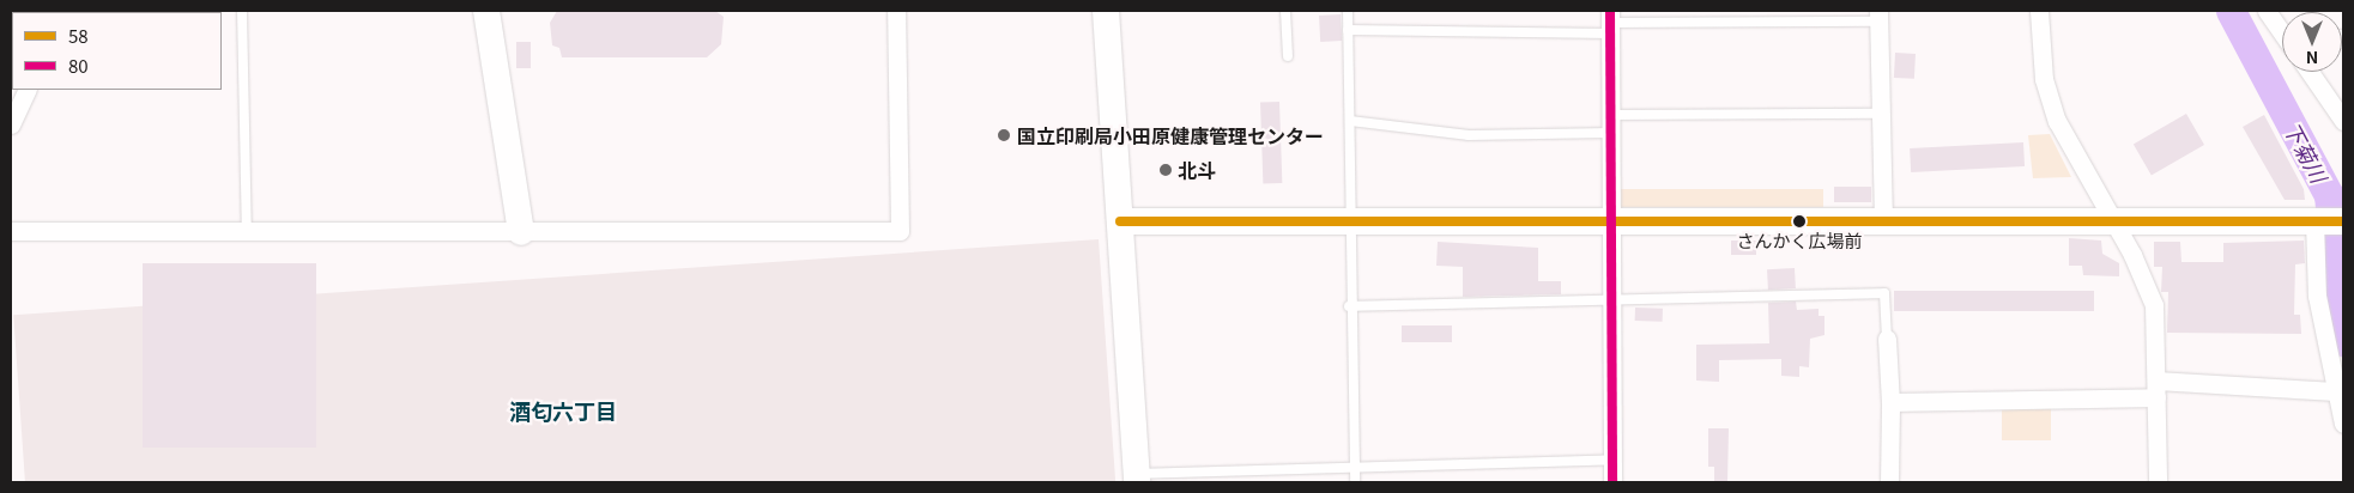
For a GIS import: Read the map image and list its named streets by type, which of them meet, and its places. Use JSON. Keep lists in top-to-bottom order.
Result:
{
  "districts": ["酒匂六丁目"],
  "water": ["下菊川"],
  "places": ["国立印刷局小田原健康管理センター", "北斗", "さんかく広場前"],
  "lines": ["transit line 80", "transit line 58"],
  "legend": ["58", "80"],
  "north": "bottom"
}
